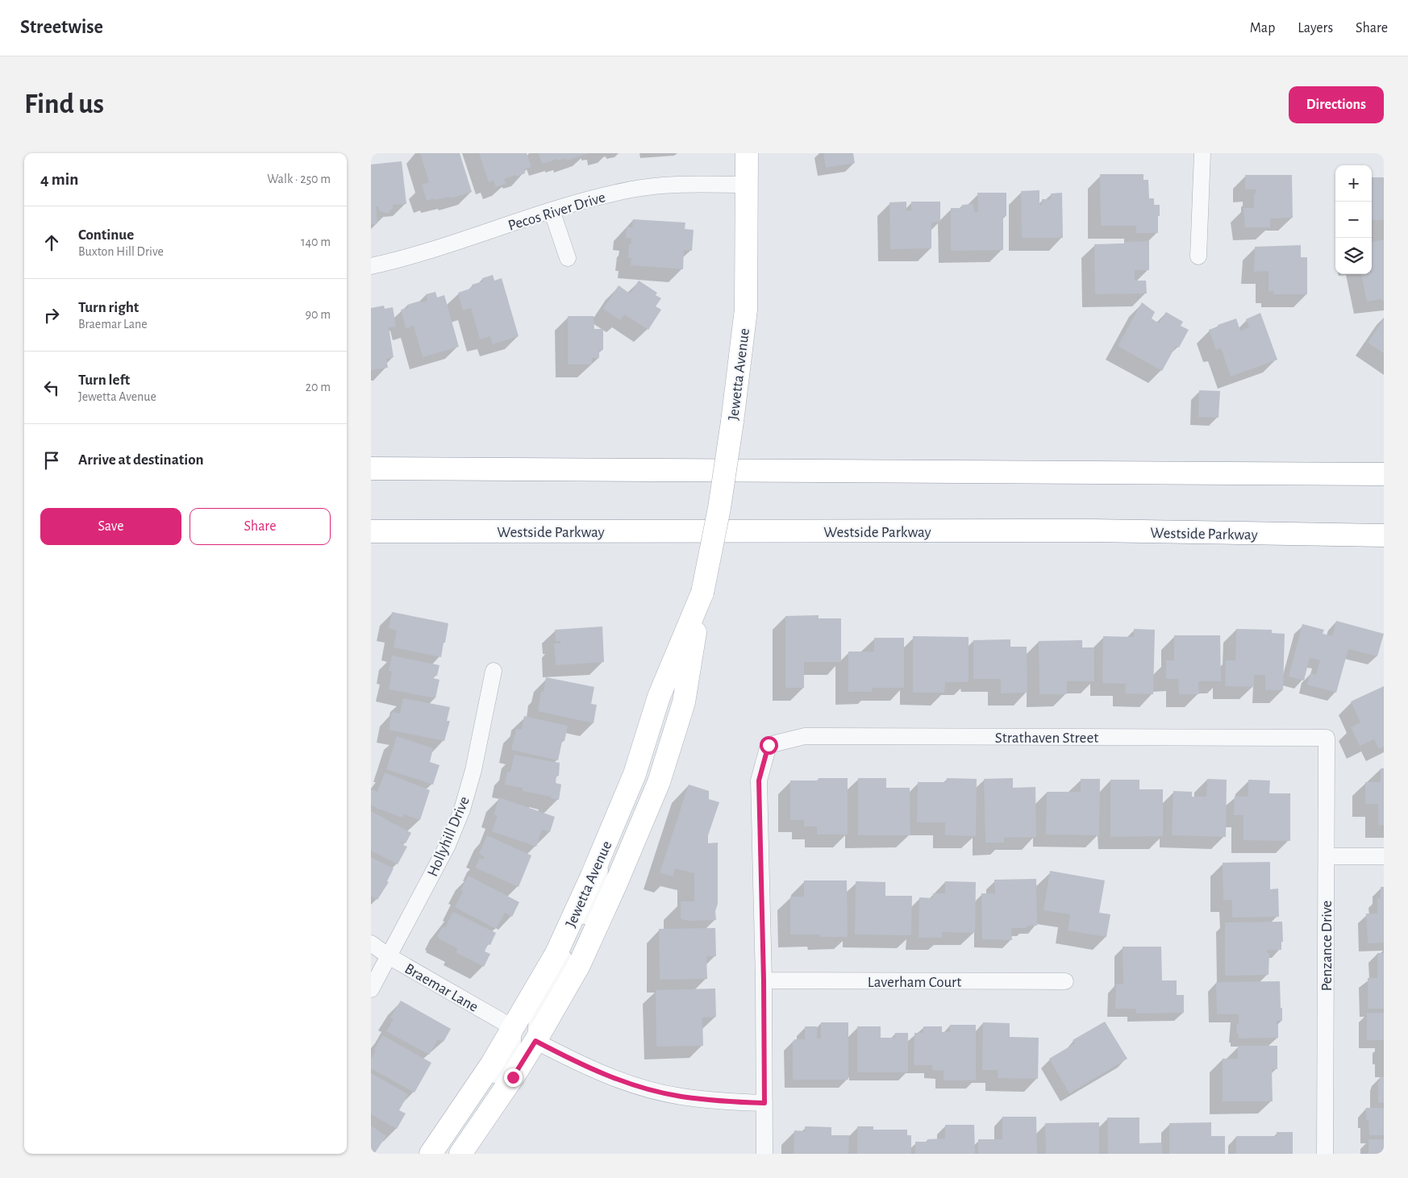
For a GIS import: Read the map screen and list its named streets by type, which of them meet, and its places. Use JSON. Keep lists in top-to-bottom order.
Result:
{
  "streets": {
    "main road": ["Jewetta Avenue", "Westside Parkway"],
    "street": [
      "Pecos River Drive",
      "Strathaven Street",
      "Hollyhill Drive",
      "Penzance Drive",
      "Laverham Court",
      "Braemar Lane"
    ]
  },
  "crossings": [
    ["Pecos River Drive", "Jewetta Avenue"],
    ["Jewetta Avenue", "Braemar Lane"],
    ["Strathaven Street", "Penzance Drive"],
    ["Strathaven Street", "Laverham Court"],
    ["Hollyhill Drive", "Braemar Lane"]
  ],
  "page": {
    "header": "Streetwise",
    "nav": ["Map", "Layers", "Share"],
    "buttons": [
      "Directions",
      ["Save", "Share"]
    ],
    "title": "Find us",
    "heading": ["4 min", "Walk · 250 m"],
    "map_buttons": ["+", "−"],
    "list": [
      ["Continue", "Buxton Hill Drive", "140 m"],
      ["Turn right", "Braemar Lane", "90 m"],
      ["Turn left", "Jewetta Avenue", "20 m"],
      "Arrive at destination"
    ]
  }
}
